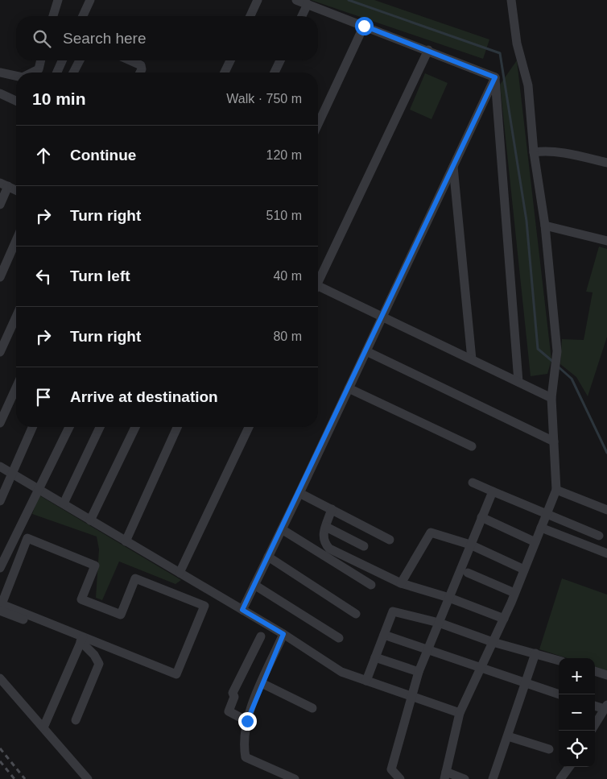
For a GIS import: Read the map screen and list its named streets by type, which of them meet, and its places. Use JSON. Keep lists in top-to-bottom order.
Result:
{
  "page": {
    "search": "Search here",
    "heading": ["10 min", "Walk · 750 m"],
    "list": [
      ["Continue", "120 m"],
      ["Turn right", "510 m"],
      ["Turn left", "40 m"],
      ["Turn right", "80 m"],
      "Arrive at destination"
    ],
    "map_buttons": ["+", "−"]
  }
}
